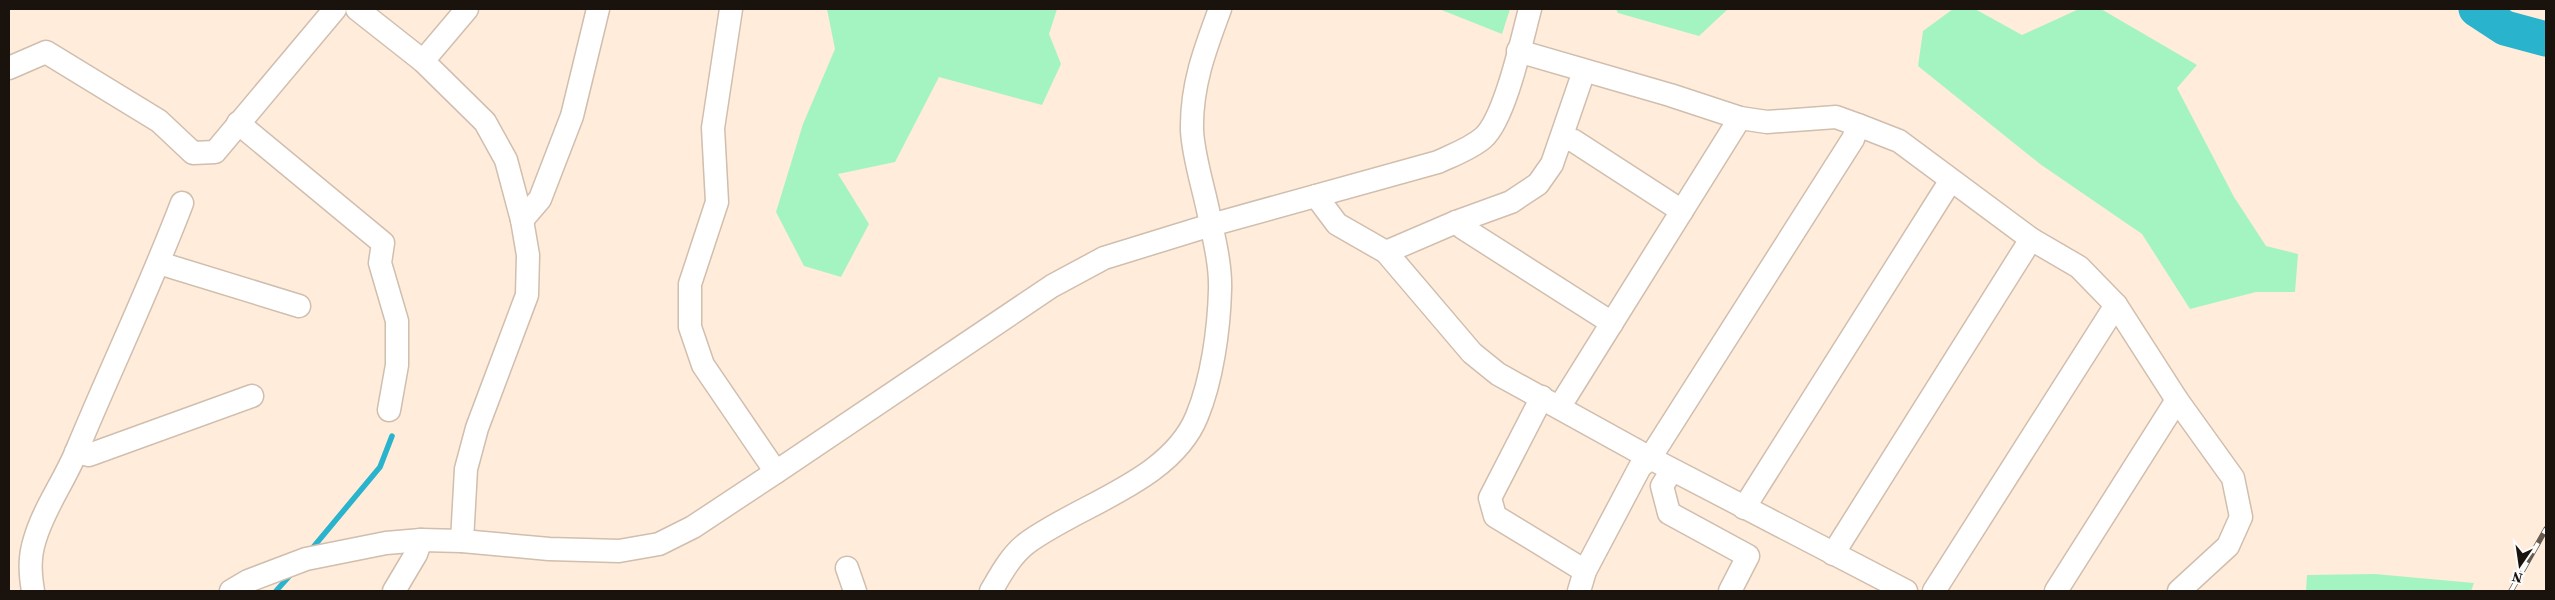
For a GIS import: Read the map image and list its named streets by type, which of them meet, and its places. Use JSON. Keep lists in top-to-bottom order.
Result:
{
  "north": "bottom"
}
